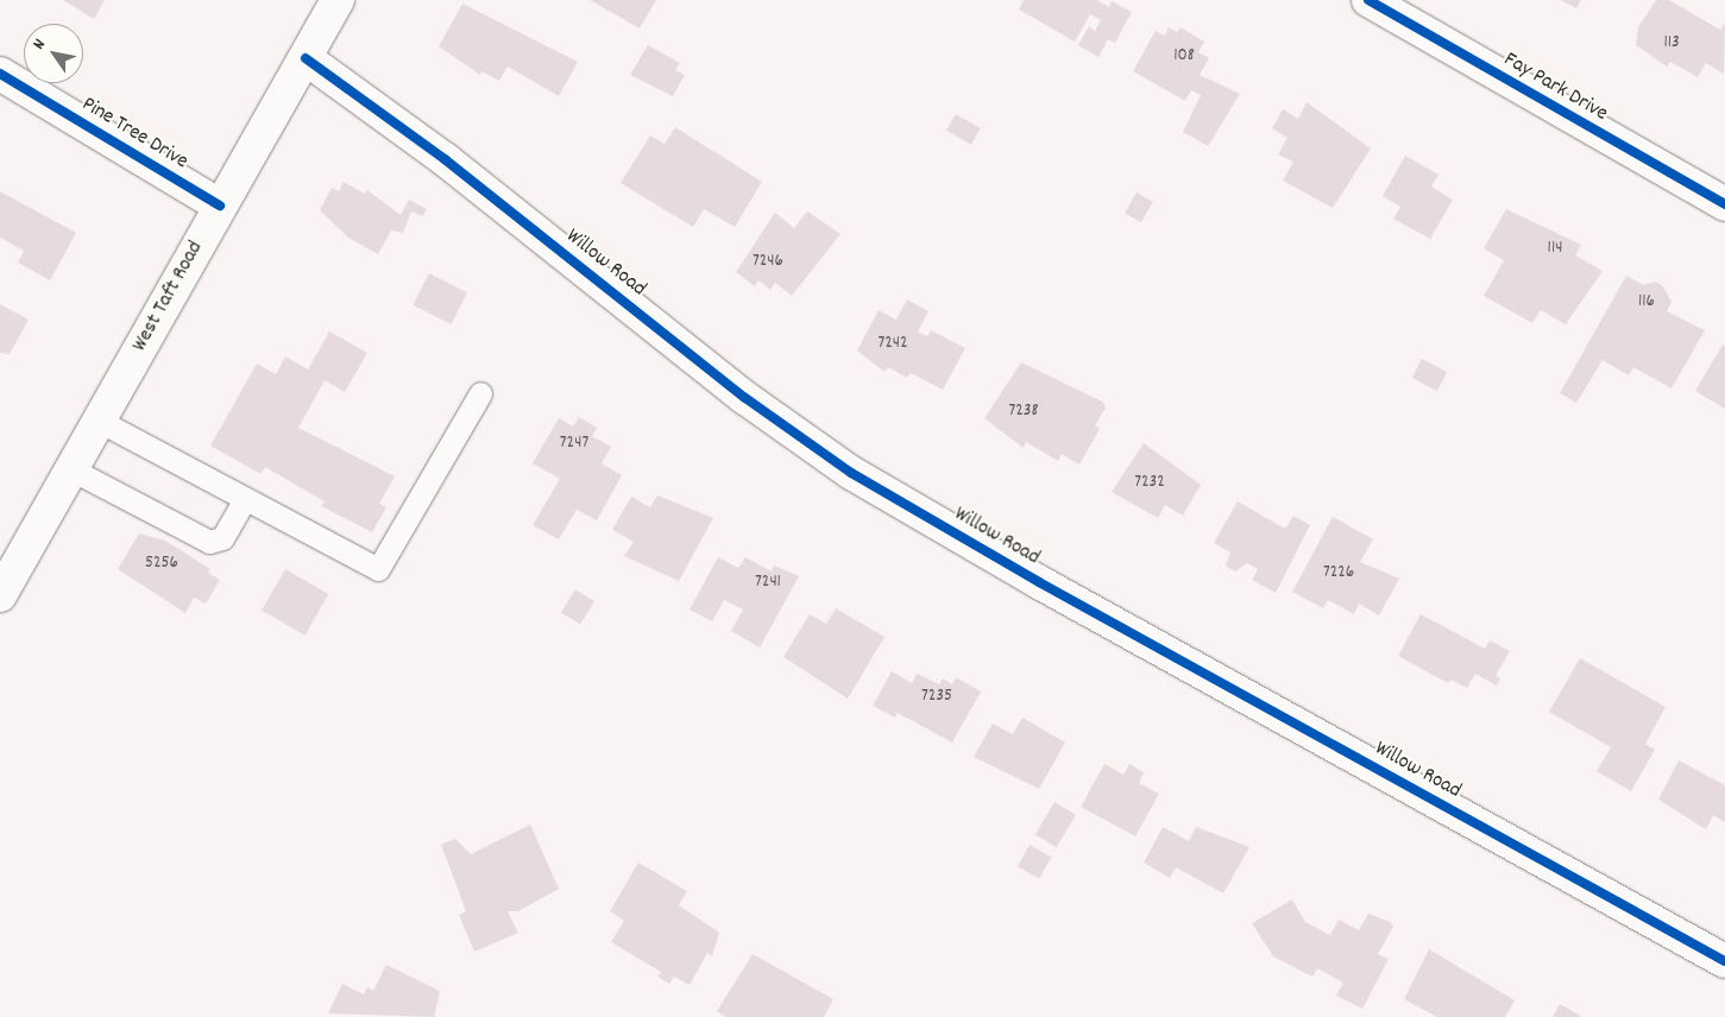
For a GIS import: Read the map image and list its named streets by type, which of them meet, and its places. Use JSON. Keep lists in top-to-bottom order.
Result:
{
  "streets": {
    "street": [
      "Fay Park Drive",
      "Pine Tree Drive",
      "Willow Road",
      "West Taft Road"
    ]
  },
  "crossings": [
    ["Pine Tree Drive", "West Taft Road"],
    ["Willow Road", "West Taft Road"]
  ],
  "house_numbers": [
    "113",
    "108",
    "114",
    "7246",
    "116",
    "7242",
    "7238",
    "7247",
    "7232",
    "5256",
    "7226",
    "7241",
    "7235"
  ],
  "north": "top left"
}
